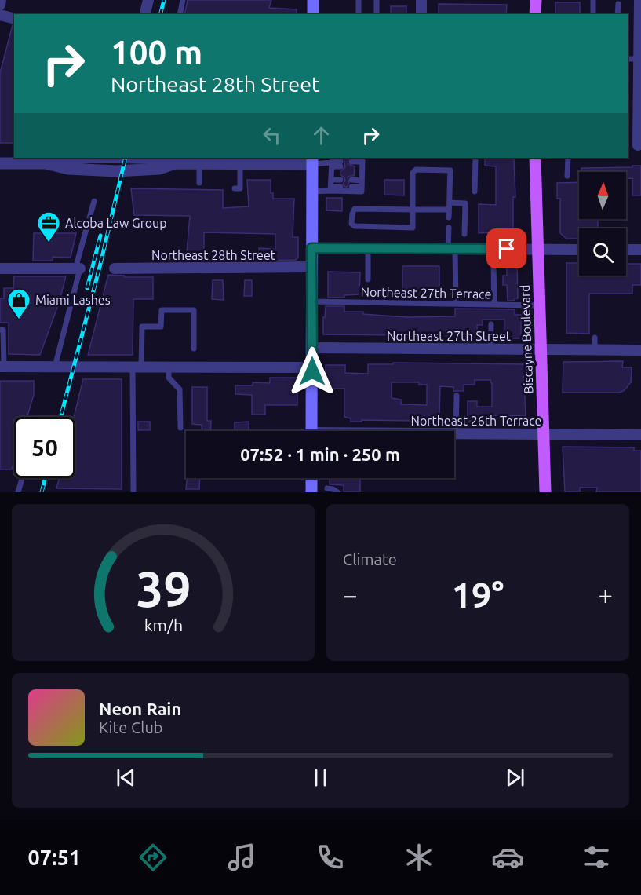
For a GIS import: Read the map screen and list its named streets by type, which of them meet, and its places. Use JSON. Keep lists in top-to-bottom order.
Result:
{
  "streets": {
    "main road": ["Biscayne Boulevard"],
    "street": ["Northeast 28th Street", "Northeast 27th Street", "Northeast 26th Terrace"],
    "lane": ["Northeast 27th Terrace"]
  },
  "crossings": [
    ["Northeast 27th Terrace", "Biscayne Boulevard"],
    ["Northeast 27th Street", "Biscayne Boulevard"],
    ["Biscayne Boulevard", "Northeast 26th Terrace"]
  ],
  "places": {
    "office": ["Alcoba Law Group"],
    "shop": ["Miami Lashes"]
  },
  "north": "top",
  "page": {
    "turn": ["100 m", "Northeast 28th Street"],
    "limit": "50",
    "trip": "07:52 · 1 min · 250 m",
    "tile": "Climate",
    "heat": ["−", "19°", "+"],
    "song": ["Neon Rain", "Kite Club"],
    "tabs": "07:51",
    "gauge": ["39", "km/h"]
  }
}
